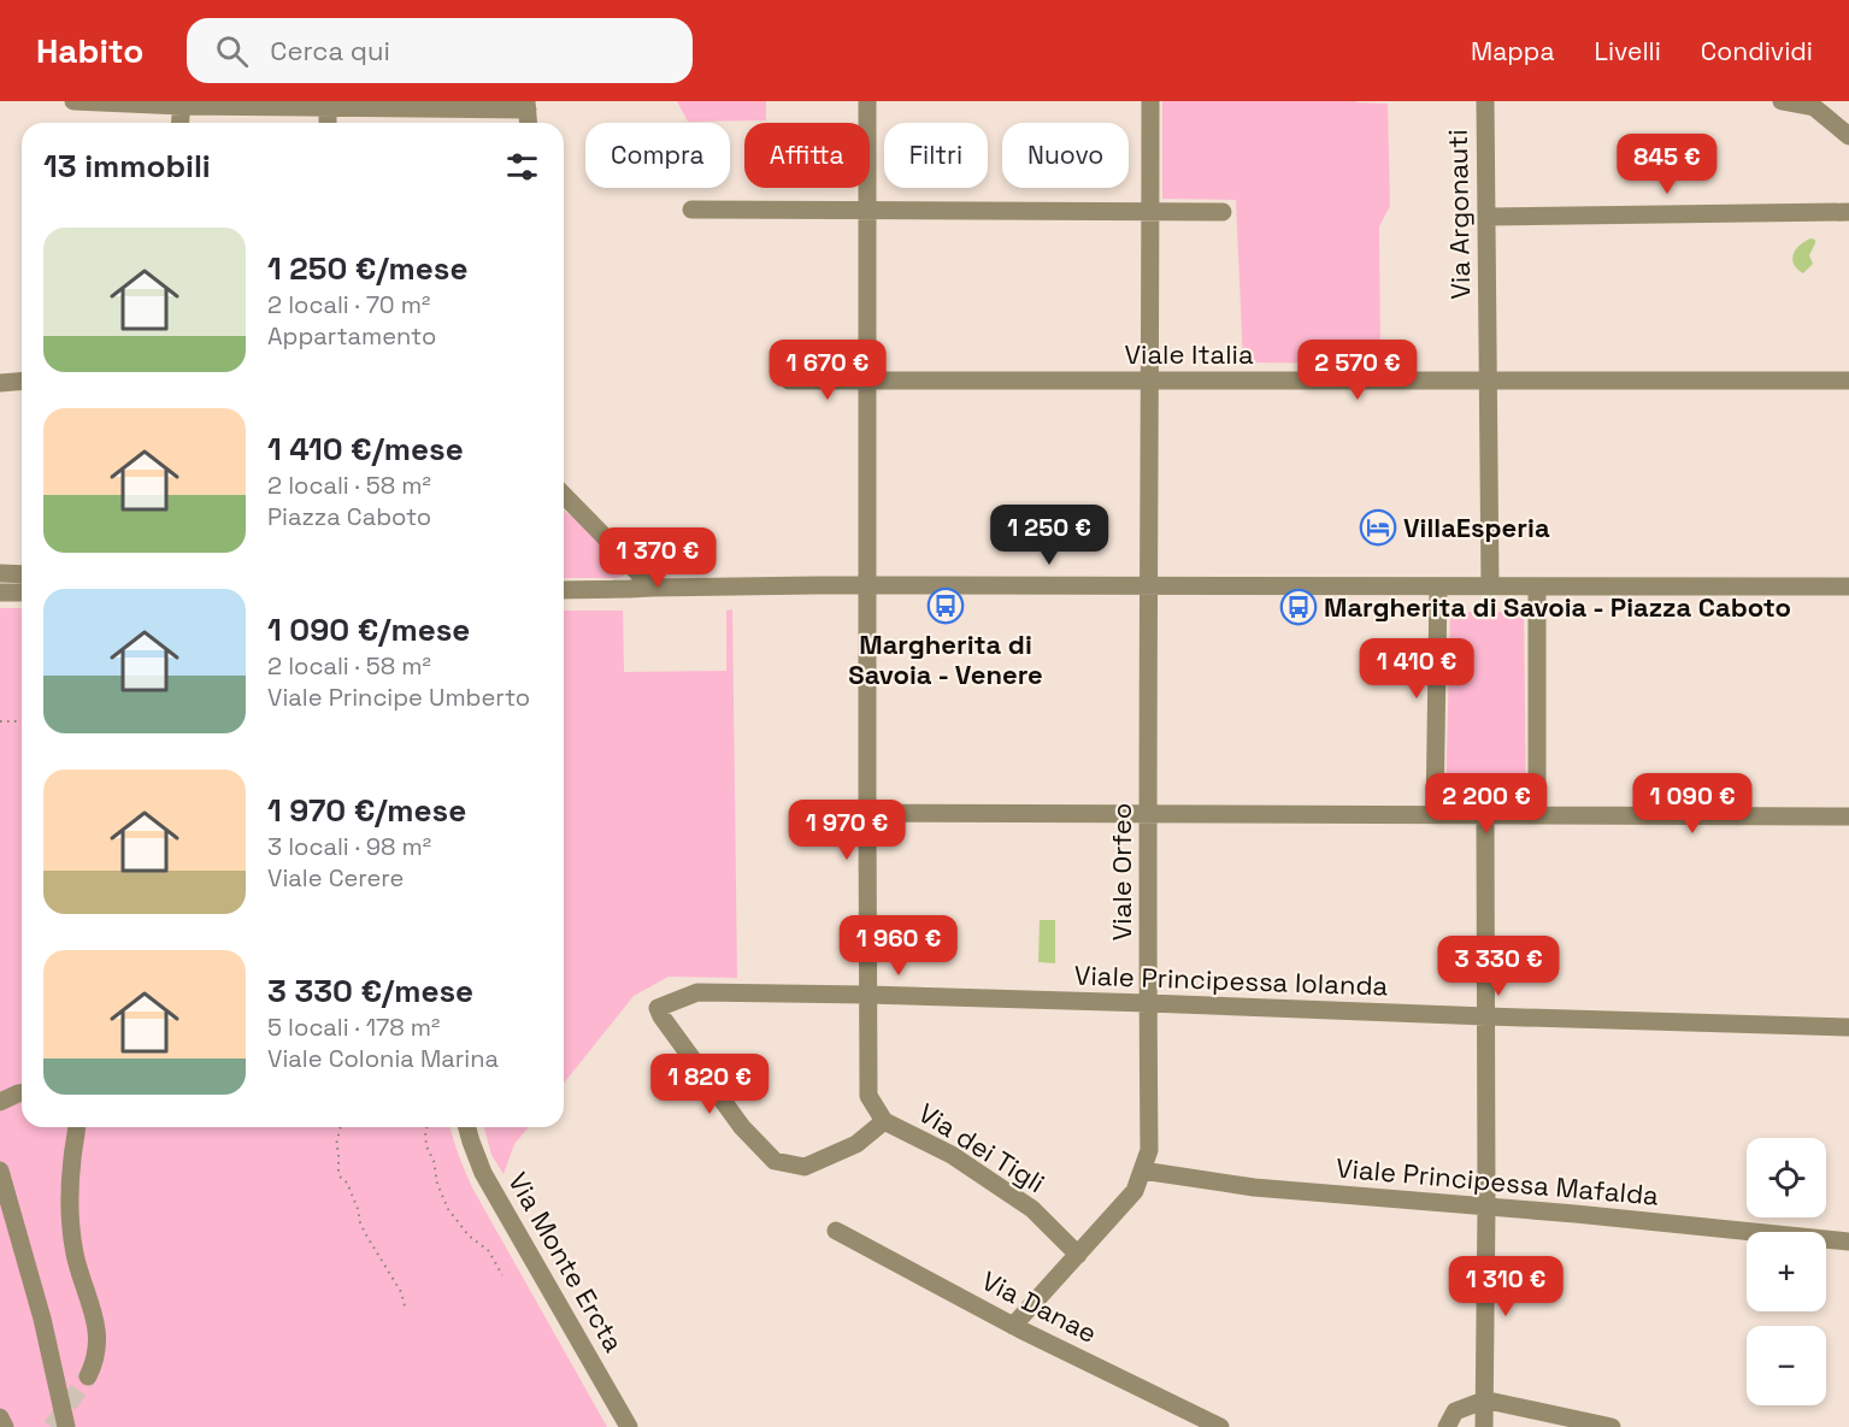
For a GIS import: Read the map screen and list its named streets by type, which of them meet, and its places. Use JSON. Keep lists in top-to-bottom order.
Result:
{
  "streets": {
    "street": [
      "Via Argonauti",
      "Viale Italia",
      "Viale Orfeo",
      "Viale Principessa Iolanda",
      "Via dei Tigli",
      "Viale Principessa Mafalda",
      "Via Monte Ercta",
      "Via Danae"
    ]
  },
  "crossings": [
    ["Via Argonauti", "Viale Italia"],
    ["Viale Italia", "Viale Orfeo"],
    ["Viale Orfeo", "Viale Principessa Iolanda"],
    ["Viale Orfeo", "Via dei Tigli"],
    ["Viale Orfeo", "Viale Principessa Mafalda"],
    ["Viale Orfeo", "Via Danae"],
    ["Viale Principessa Iolanda", "Via dei Tigli"]
  ],
  "places": {
    "hotel": ["VillaEsperia"],
    "bus stop": ["Margherita di Savoia - Venere", "Margherita di Savoia - Piazza Caboto"]
  },
  "page": {
    "header": "Habito",
    "search": "Cerca qui",
    "nav": ["Mappa", "Livelli", "Condividi"],
    "chip": [
      "Compra",
      "Affitta",
      "Filtri",
      "Nuovo"
    ],
    "heading": "13 immobili",
    "price": [
      "845 €",
      "1 670 €",
      "2 570 €",
      "1 250 €",
      "1 370 €",
      "1 410 €",
      "2 200 €",
      "1 090 €",
      "1 970 €",
      "1 960 €",
      "3 330 €",
      "1 820 €",
      "1 310 €"
    ],
    "list": [
      {
        "name": "1 250 €/mese",
        "note": "2 locali · 70 m² · Appartamento"
      },
      {
        "name": "1 410 €/mese",
        "note": "2 locali · 58 m² · Piazza Caboto"
      },
      {
        "name": "1 090 €/mese",
        "note": "2 locali · 58 m² · Viale Principe Umberto"
      },
      {
        "name": "1 970 €/mese",
        "note": "3 locali · 98 m² · Viale Cerere"
      },
      {
        "name": "3 330 €/mese",
        "note": "5 locali · 178 m² · Viale Colonia Marina"
      }
    ],
    "map_buttons": ["+", "−"]
  }
}
